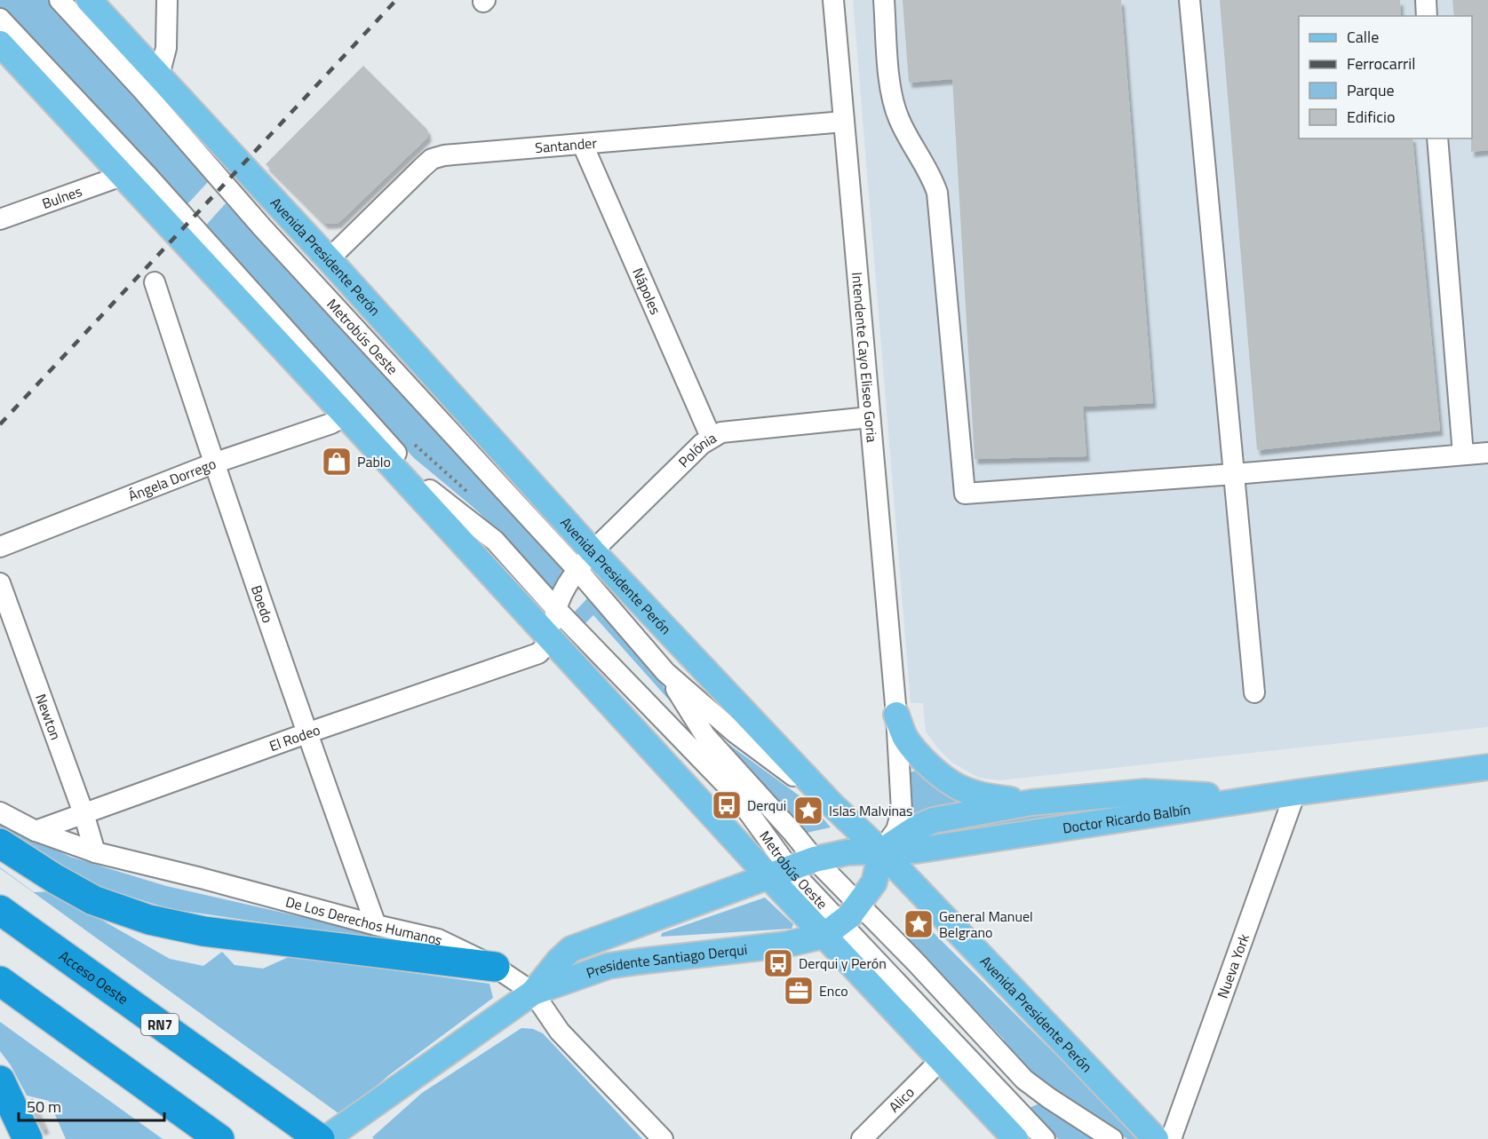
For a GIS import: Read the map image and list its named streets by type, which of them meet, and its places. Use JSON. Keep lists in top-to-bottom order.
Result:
{
  "streets": {
    "highway": ["Acceso Oeste", "RN7"],
    "main road": ["Avenida Presidente Perón", "Doctor Ricardo Balbín", "Presidente Santiago Derqui"],
    "street": [
      "Santander",
      "Bulnes",
      "Nápoles",
      "Metrobús Oeste",
      "Intendente Cayo Eliseo Goria",
      "Polónia",
      "Ángela Dorrego",
      "Boedo",
      "Newton",
      "El Rodeo",
      "De Los Derechos Humanos",
      "Nueva York",
      "Alico"
    ]
  },
  "crossings": [
    ["Santander", "Avenida Presidente Perón"],
    ["Santander", "Nápoles"],
    ["Santander", "Intendente Cayo Eliseo Goria"],
    ["Avenida Presidente Perón", "Metrobús Oeste"],
    ["Avenida Presidente Perón", "Intendente Cayo Eliseo Goria"],
    ["Avenida Presidente Perón", "Polónia"],
    ["Avenida Presidente Perón", "Doctor Ricardo Balbín"],
    ["Nápoles", "Polónia"],
    ["Metrobús Oeste", "Polónia"],
    ["Metrobús Oeste", "El Rodeo"],
    ["Metrobús Oeste", "Doctor Ricardo Balbín"],
    ["Metrobús Oeste", "Presidente Santiago Derqui"],
    ["Intendente Cayo Eliseo Goria", "Polónia"],
    ["Intendente Cayo Eliseo Goria", "Doctor Ricardo Balbín"],
    ["Ángela Dorrego", "Boedo"],
    ["Boedo", "El Rodeo"],
    ["Boedo", "De Los Derechos Humanos"],
    ["Newton", "El Rodeo"],
    ["Newton", "De Los Derechos Humanos"],
    ["El Rodeo", "De Los Derechos Humanos"],
    ["Doctor Ricardo Balbín", "Presidente Santiago Derqui"],
    ["Doctor Ricardo Balbín", "Nueva York"],
    ["De Los Derechos Humanos", "Presidente Santiago Derqui"]
  ],
  "places": {
    "shop": ["Pablo"],
    "bus stop": ["Derqui", "Derqui y Perón"],
    "place": ["Islas Malvinas", "General Manuel Belgrano"],
    "office": ["Enco"]
  },
  "legend": [
    "Calle",
    "Ferrocarril",
    "Parque",
    "Edificio"
  ],
  "scale_bar": "50 m"
}
